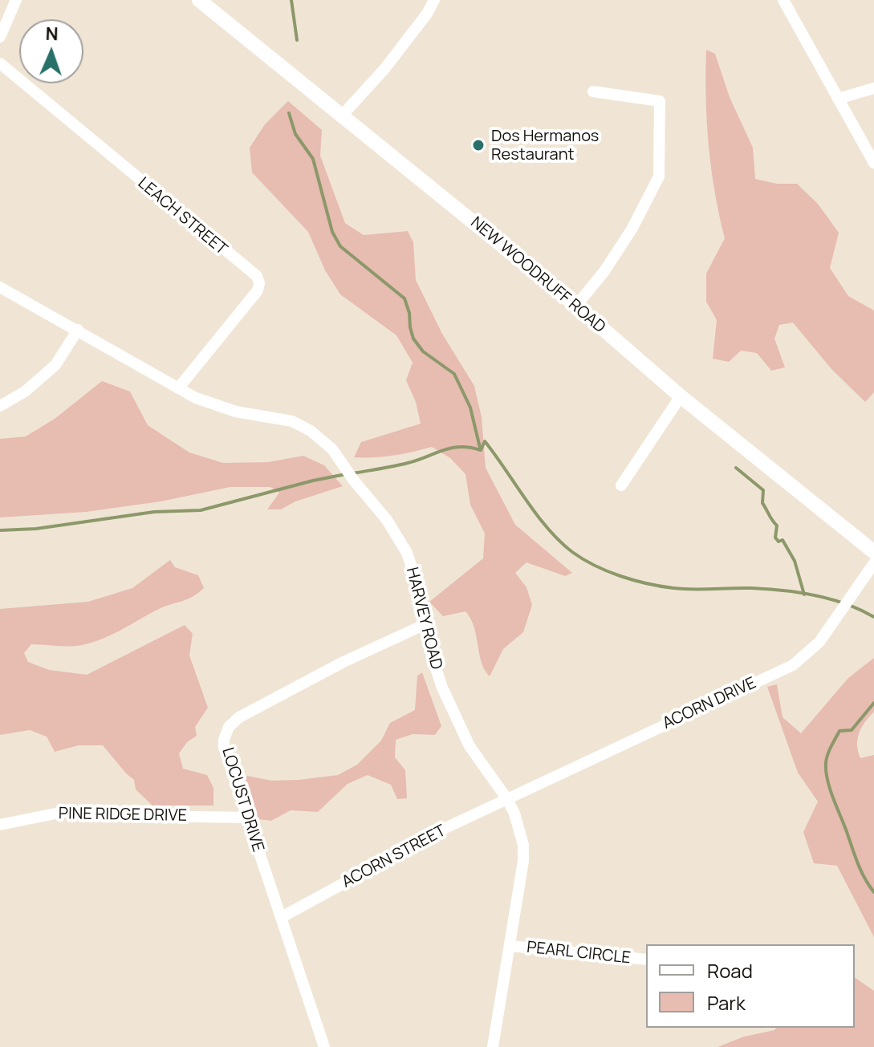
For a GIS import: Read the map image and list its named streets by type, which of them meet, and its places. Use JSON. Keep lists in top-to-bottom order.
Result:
{
  "streets": {
    "main road": ["NEW WOODRUFF ROAD"],
    "street": [
      "LEACH STREET",
      "HARVEY ROAD",
      "ACORN DRIVE",
      "LOCUST DRIVE",
      "PINE RIDGE DRIVE",
      "ACORN STREET",
      "PEARL CIRCLE"
    ]
  },
  "crossings": [
    ["LEACH STREET", "HARVEY ROAD"],
    ["HARVEY ROAD", "ACORN DRIVE"],
    ["HARVEY ROAD", "LOCUST DRIVE"],
    ["HARVEY ROAD", "ACORN STREET"],
    ["HARVEY ROAD", "PEARL CIRCLE"],
    ["ACORN DRIVE", "ACORN STREET"],
    ["LOCUST DRIVE", "PINE RIDGE DRIVE"],
    ["LOCUST DRIVE", "ACORN STREET"]
  ],
  "places": ["Dos Hermanos Restaurant"],
  "legend": ["Road", "Park"],
  "north": "top"
}
